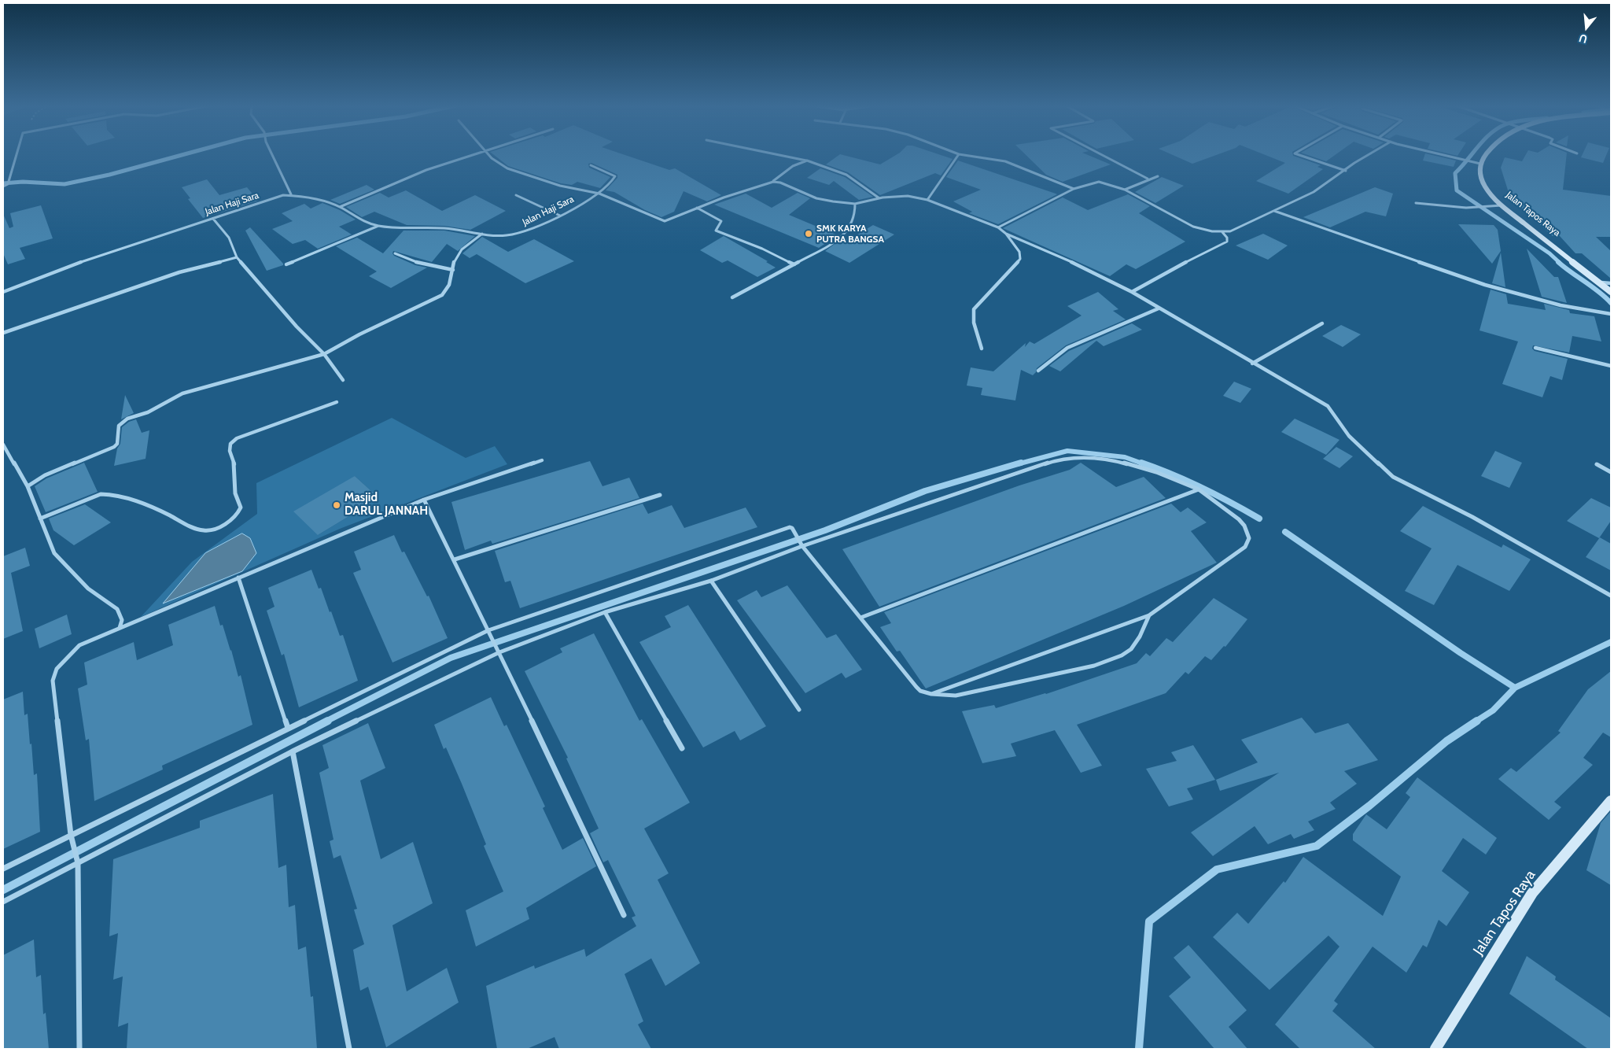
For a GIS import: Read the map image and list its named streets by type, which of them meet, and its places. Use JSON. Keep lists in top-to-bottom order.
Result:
{
  "streets": {
    "main road": ["Jalan Tapos Raya"],
    "street": ["Jalan Haji Sara"]
  },
  "places": ["SMK KARYA PUTRA BANGSA", "Masjid DARUL JANNAH"],
  "north": "bottom"
}
